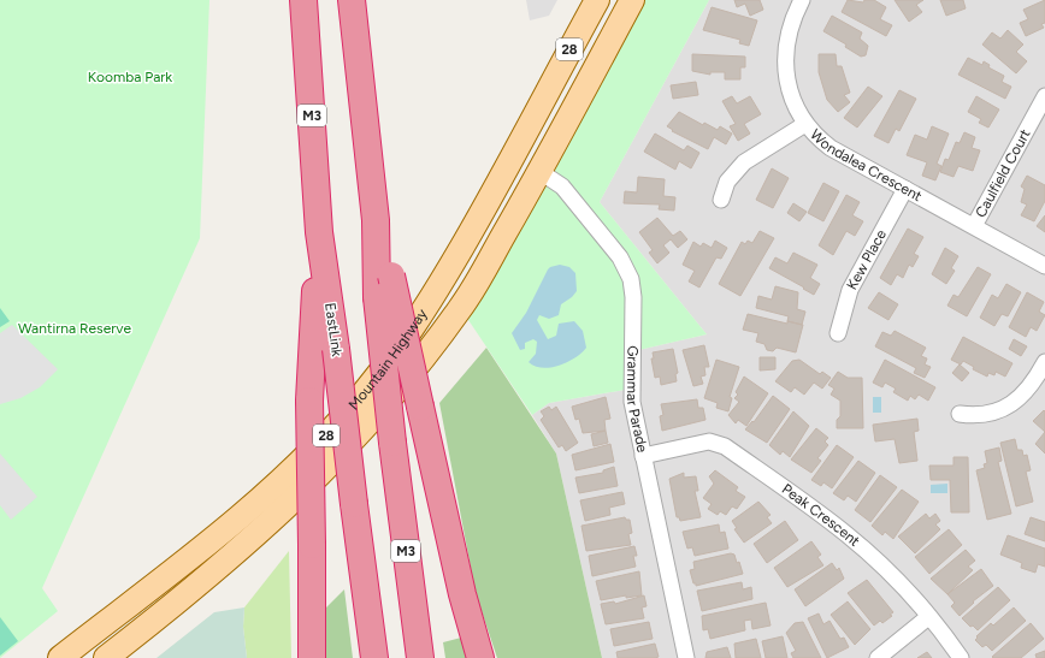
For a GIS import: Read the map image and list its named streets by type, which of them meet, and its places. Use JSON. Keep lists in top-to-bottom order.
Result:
{
  "streets": {
    "highway": ["M3", "EastLink"],
    "main road": ["28", "Mountain Highway"],
    "street": [
      "Wondalea Crescent",
      "Caulfield Court",
      "Kew Place",
      "Grammar Parade",
      "Peak Crescent"
    ]
  },
  "crossings": [
    ["Wondalea Crescent", "Caulfield Court"],
    ["Wondalea Crescent", "Kew Place"],
    ["Mountain Highway", "Grammar Parade"],
    ["Grammar Parade", "Peak Crescent"]
  ],
  "parks": ["Koomba Park", "Wantirna Reserve"]
}
